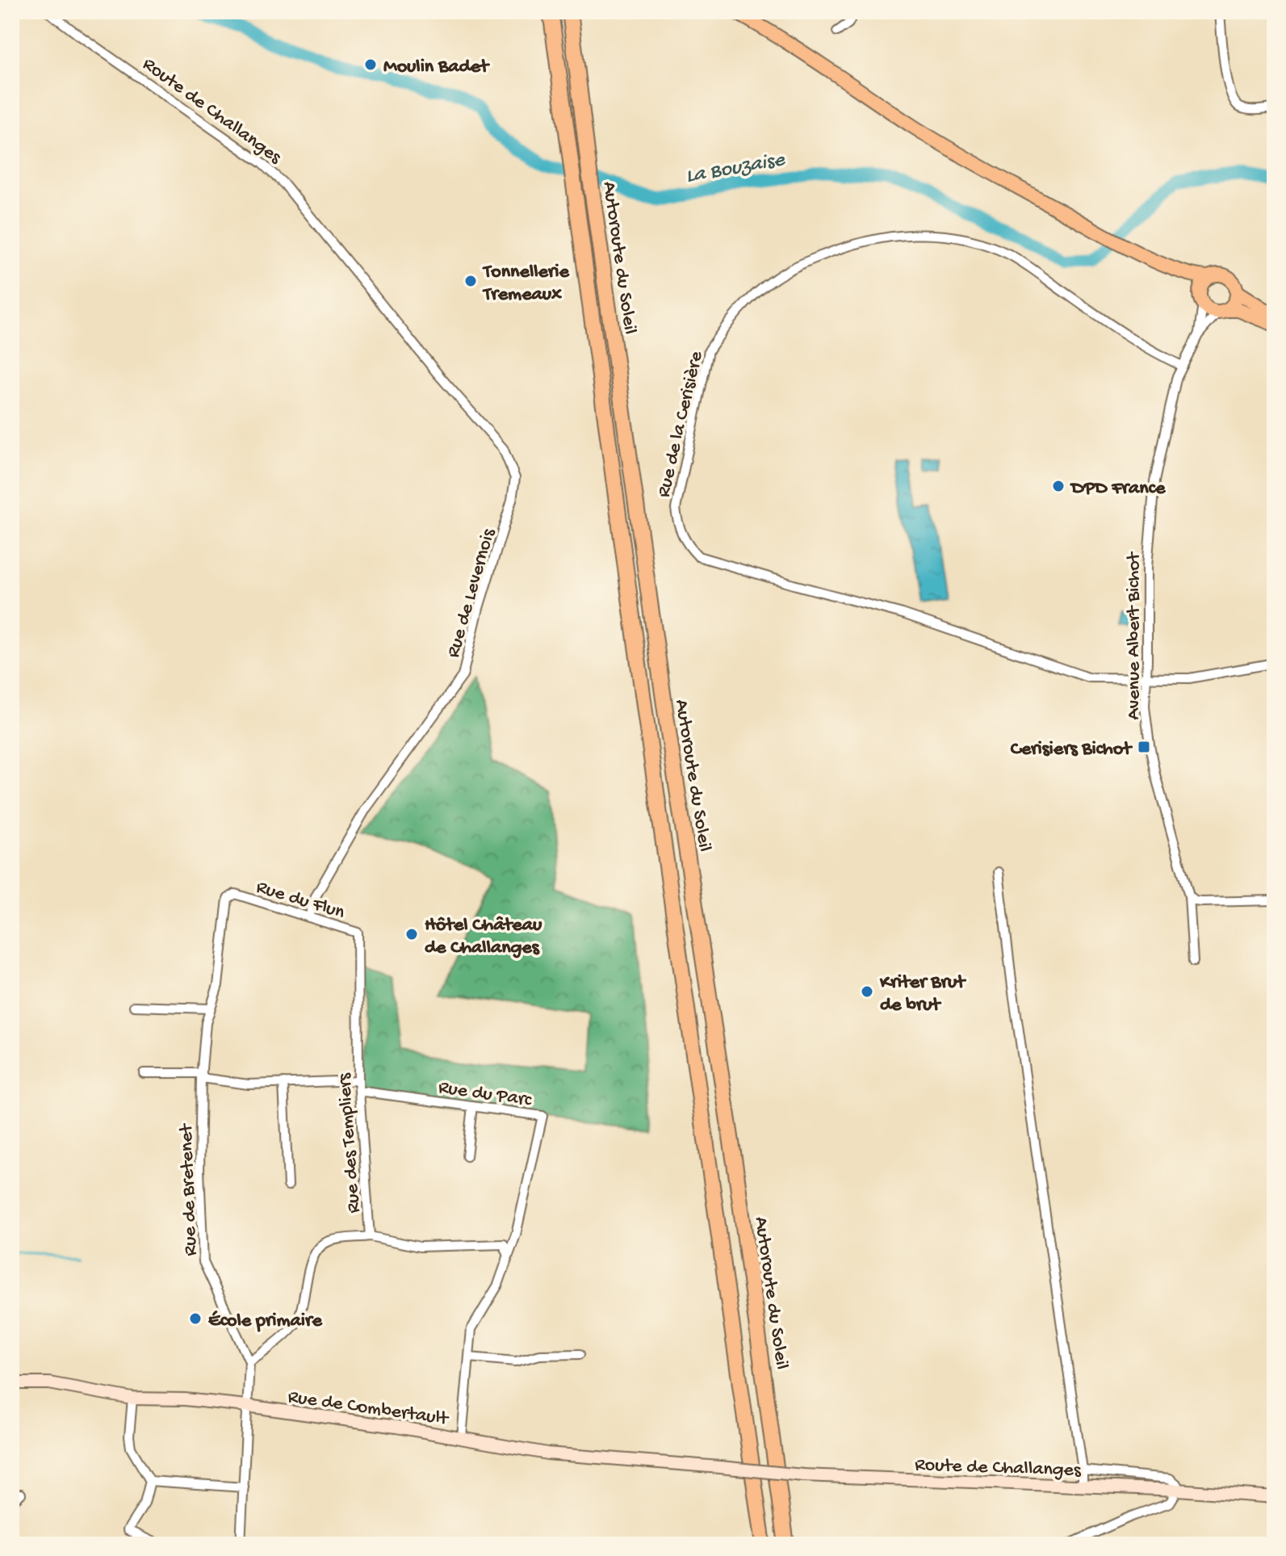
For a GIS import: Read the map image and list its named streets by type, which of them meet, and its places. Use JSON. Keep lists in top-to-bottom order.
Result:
{
  "streets": {
    "highway": ["Autoroute du Soleil"],
    "street": [
      "Route de Challanges",
      "Rue de la Cerisière",
      "Rue de Levernois",
      "Avenue Albert Bichot",
      "Rue du Flun",
      "Rue du Parc",
      "Rue des Templiers",
      "Rue de Bretenet",
      "Rue de Combertault"
    ]
  },
  "crossings": [
    ["Route de Challanges", "Rue de Levernois"],
    ["Route de Challanges", "Rue de Combertault"],
    ["Rue de la Cerisière", "Avenue Albert Bichot"],
    ["Rue de Levernois", "Rue du Flun"],
    ["Rue du Flun", "Rue des Templiers"],
    ["Rue du Flun", "Rue de Bretenet"],
    ["Rue du Parc", "Rue des Templiers"],
    ["Rue des Templiers", "Rue de Bretenet"]
  ],
  "water": ["La Bouzaise"],
  "places": {
    "other": [
      "Moulin Badet",
      "Tonnellerie Tremeaux",
      "DPD France",
      "Hôtel Château de Challanges",
      "Kriter Brut de brut",
      "École primaire"
    ],
    "transit": ["Cerisiers Bichot"]
  }
}
